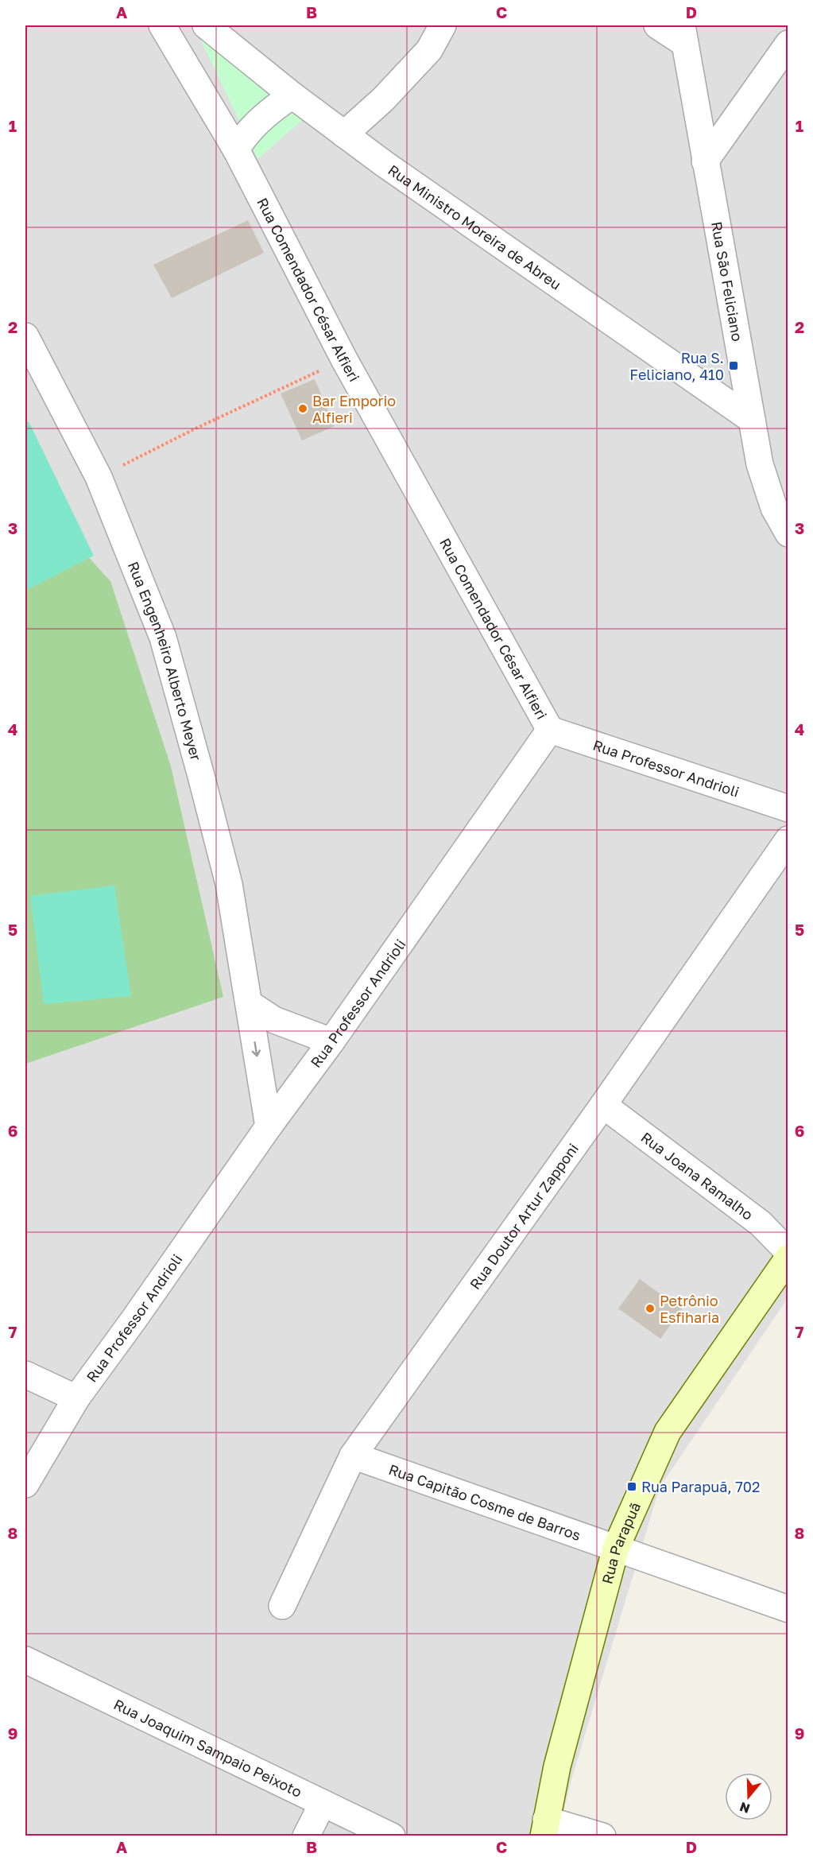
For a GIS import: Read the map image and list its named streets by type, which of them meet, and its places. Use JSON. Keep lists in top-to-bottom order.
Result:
{
  "streets": {
    "street": [
      "Rua Ministro Moreira de Abreu",
      "Rua São Feliciano",
      "Rua Comendador César Alfieri",
      "Rua Engenheiro Alberto Meyer",
      "Rua Professor Andrioli",
      "Rua Joana Ramalho",
      "Rua Doutor Artur Zapponi",
      "Rua Capitão Cosme de Barros",
      "Rua Parapuã",
      "Rua Joaquim Sampaio Peixoto"
    ]
  },
  "crossings": [
    ["Rua Ministro Moreira de Abreu", "Rua São Feliciano"],
    ["Rua Comendador César Alfieri", "Rua Professor Andrioli"],
    ["Rua Engenheiro Alberto Meyer", "Rua Professor Andrioli"],
    ["Rua Joana Ramalho", "Rua Doutor Artur Zapponi"],
    ["Rua Doutor Artur Zapponi", "Rua Capitão Cosme de Barros"],
    ["Rua Capitão Cosme de Barros", "Rua Parapuã"]
  ],
  "places": {
    "transit": ["Rua S. Feliciano, 410", "Rua Parapuã, 702"],
    "other": ["Bar Emporio Alfieri", "Petrônio Esfiharia"]
  },
  "north": "bottom",
  "grid": {
    "columns": [
      "A",
      "B",
      "C",
      "D"
    ],
    "rows": [
      "1",
      "2",
      "3",
      "4",
      "5",
      "6",
      "7",
      "8",
      "9"
    ]
  }
}
